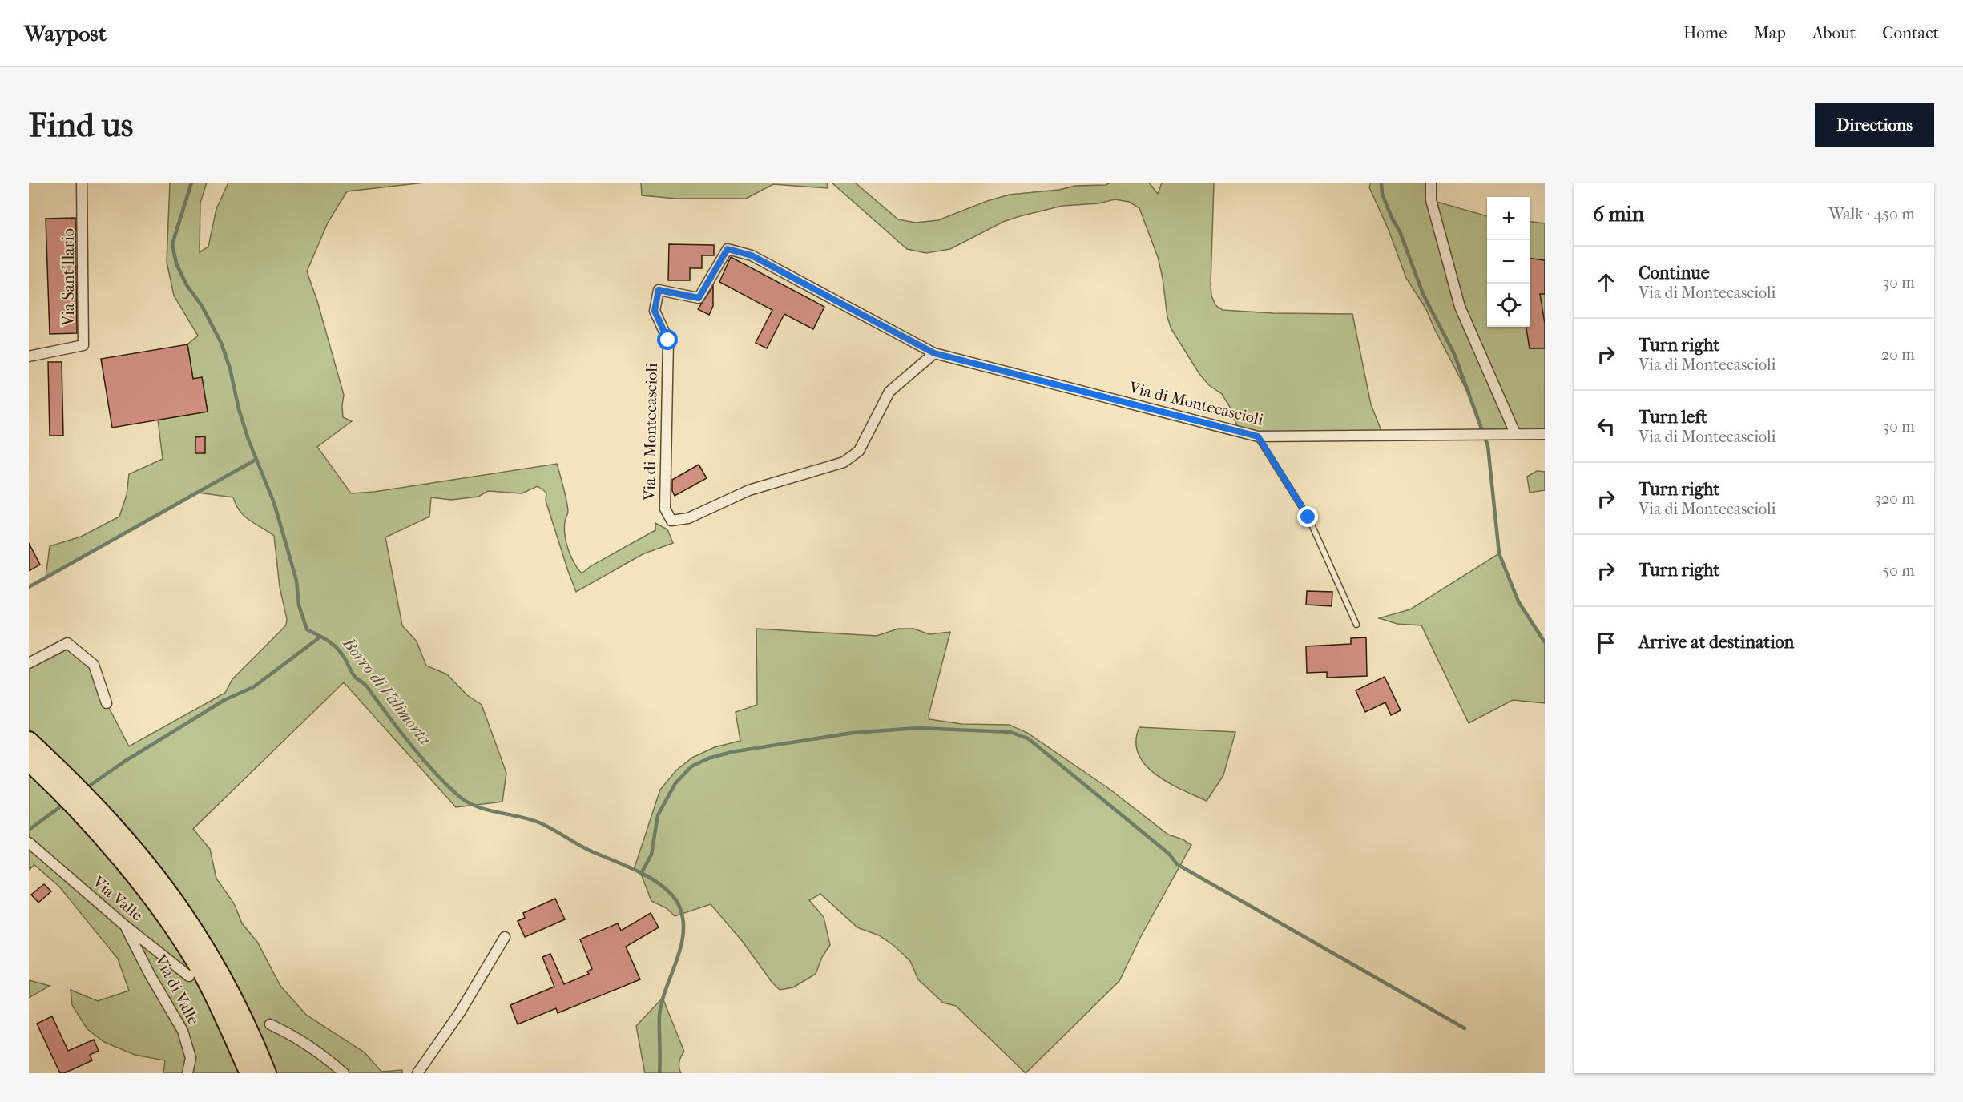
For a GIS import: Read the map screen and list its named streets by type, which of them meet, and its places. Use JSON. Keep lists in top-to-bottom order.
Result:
{
  "streets": {
    "street": [
      "Via Sant'Ilario",
      "Via di Montecascioli",
      "Via Valle",
      "Via di Valle"
    ]
  },
  "crossings": [
    ["Via Valle", "Via di Valle"]
  ],
  "water": ["Borro di Valimorta"],
  "page": {
    "header": "Waypost",
    "nav": [
      "Home",
      "Map",
      "About",
      "Contact"
    ],
    "buttons": "Directions",
    "title": "Find us",
    "heading": ["6 min", "Walk · 450 m"],
    "map_buttons": ["+", "−"],
    "list": [
      ["Continue", "Via di Montecascioli", "30 m"],
      ["Turn right", "Via di Montecascioli", "20 m"],
      ["Turn left", "Via di Montecascioli", "30 m"],
      ["Turn right", "Via di Montecascioli", "320 m"],
      ["Turn right", "50 m"],
      "Arrive at destination"
    ]
  }
}
